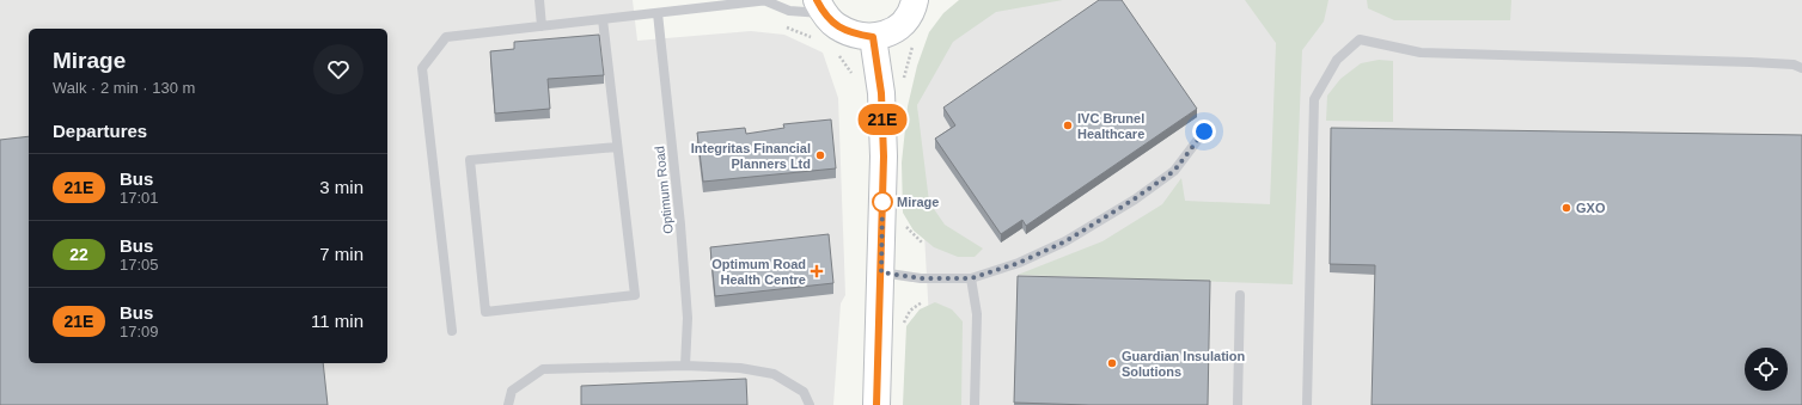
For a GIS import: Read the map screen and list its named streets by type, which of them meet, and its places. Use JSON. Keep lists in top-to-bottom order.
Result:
{
  "streets": {
    "lane": ["Optimum Road"]
  },
  "places": {
    "other": [
      "IVC Brunel Healthcare",
      "Integritas Financial Planners Ltd",
      "Mirage",
      "GXO",
      "Guardian Insulation Solutions"
    ],
    "health": ["Optimum Road Health Centre"]
  },
  "lines": ["bus line 21E"],
  "page": {
    "on_map": "21E",
    "heading": [
      ["Mirage", "Walk · 2 min · 130 m"],
      "Departures"
    ],
    "list": [
      {
        "mark": "21E",
        "name": "Bus",
        "note": "17:01",
        "value": "3 min"
      },
      {
        "mark": "22",
        "name": "Bus",
        "note": "17:05",
        "value": "7 min"
      },
      {
        "mark": "21E",
        "name": "Bus",
        "note": "17:09",
        "value": "11 min"
      }
    ]
  }
}
